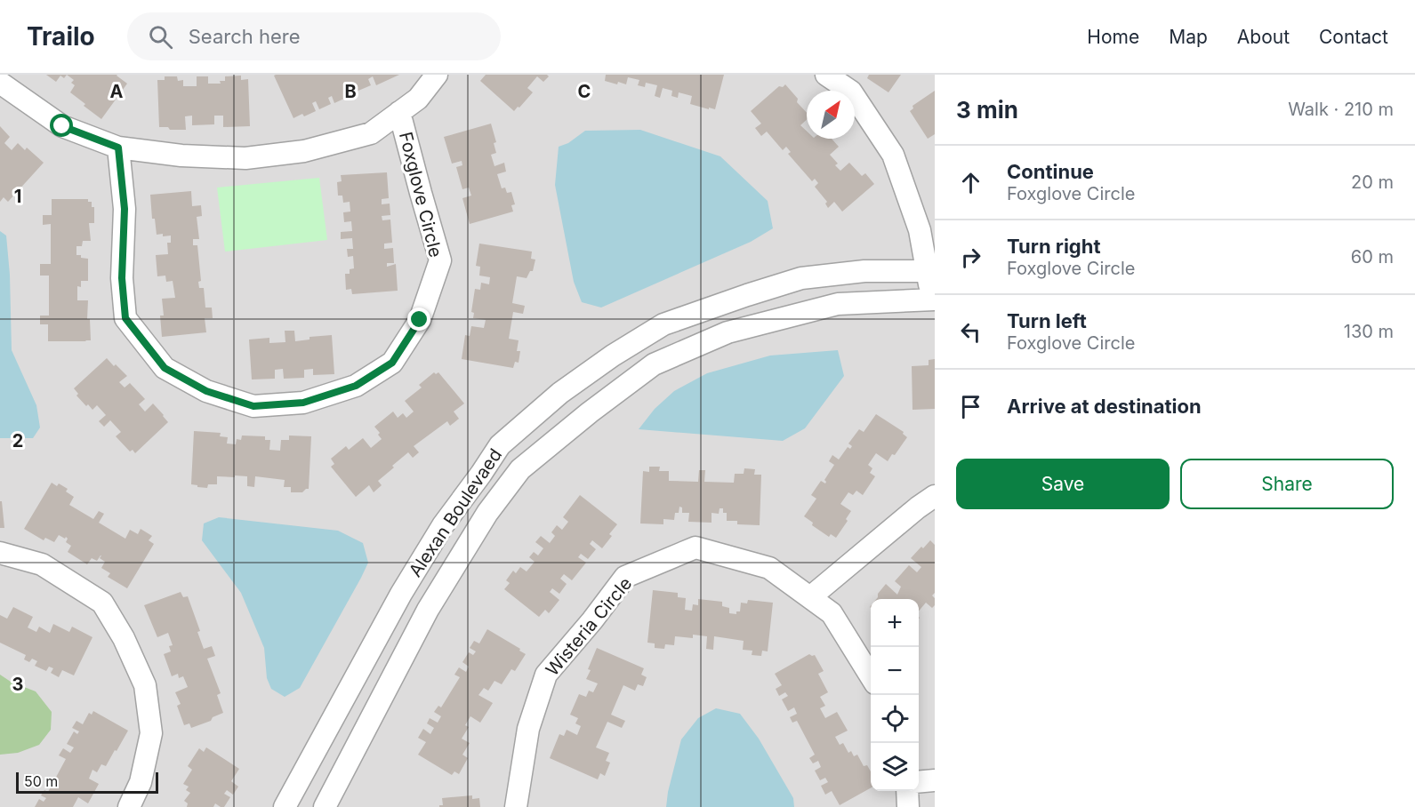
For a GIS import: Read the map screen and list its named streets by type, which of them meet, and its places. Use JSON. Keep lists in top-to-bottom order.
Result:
{
  "streets": {
    "street": ["Foxglove Circle", "Alexan Boulevaed", "Wisteria Circle"]
  },
  "scale_bar": "50 m",
  "north": "top right",
  "page": {
    "header": "Trailo",
    "search": "Search here",
    "nav": [
      "Home",
      "Map",
      "About",
      "Contact"
    ],
    "heading": ["3 min", "Walk · 210 m"],
    "list": [
      ["Continue", "Foxglove Circle", "20 m"],
      ["Turn right", "Foxglove Circle", "60 m"],
      ["Turn left", "Foxglove Circle", "130 m"],
      "Arrive at destination"
    ],
    "buttons": ["Save", "Share"],
    "map_buttons": ["+", "−"],
    "scale": "50 m"
  },
  "grid": {
    "columns": ["A", "B", "C"],
    "rows": ["1", "2", "3"]
  }
}
